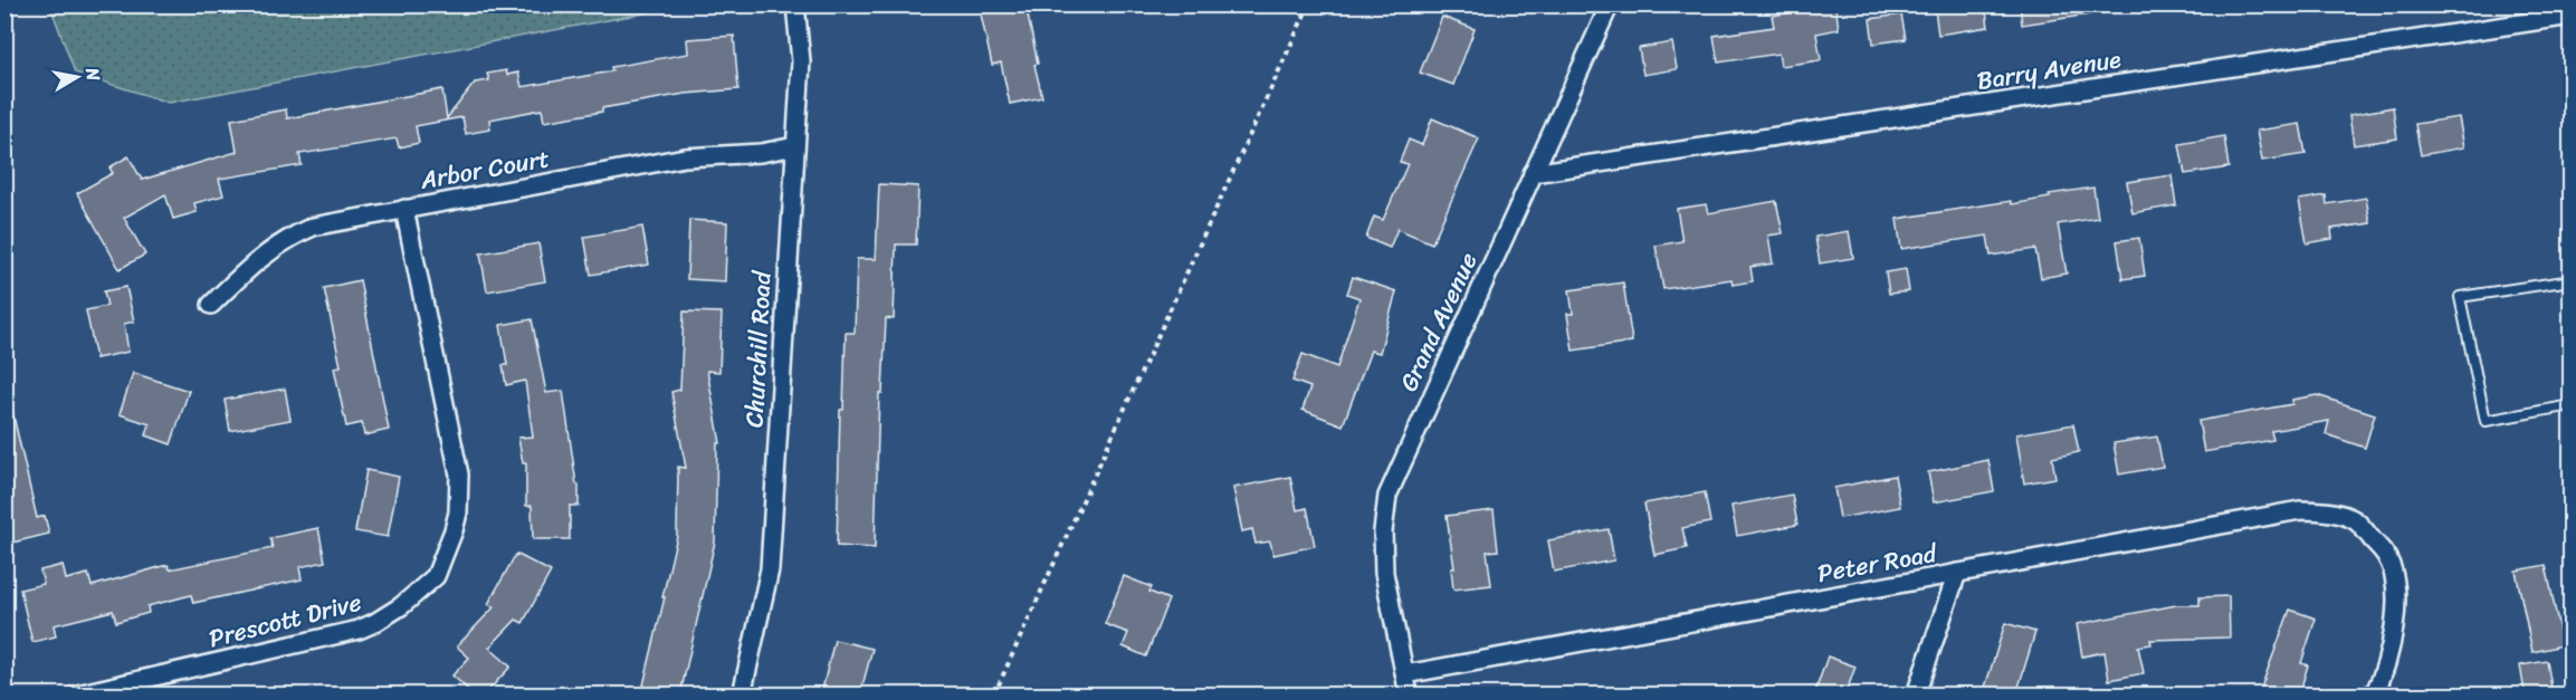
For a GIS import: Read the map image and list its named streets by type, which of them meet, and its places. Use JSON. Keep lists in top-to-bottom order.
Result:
{
  "streets": {
    "street": [
      "Barry Avenue",
      "Arbor Court",
      "Grand Avenue",
      "Churchill Road",
      "Peter Road",
      "Prescott Drive"
    ]
  },
  "crossings": [
    ["Barry Avenue", "Grand Avenue"],
    ["Arbor Court", "Churchill Road"],
    ["Arbor Court", "Prescott Drive"],
    ["Grand Avenue", "Peter Road"]
  ],
  "north": "right"
}
